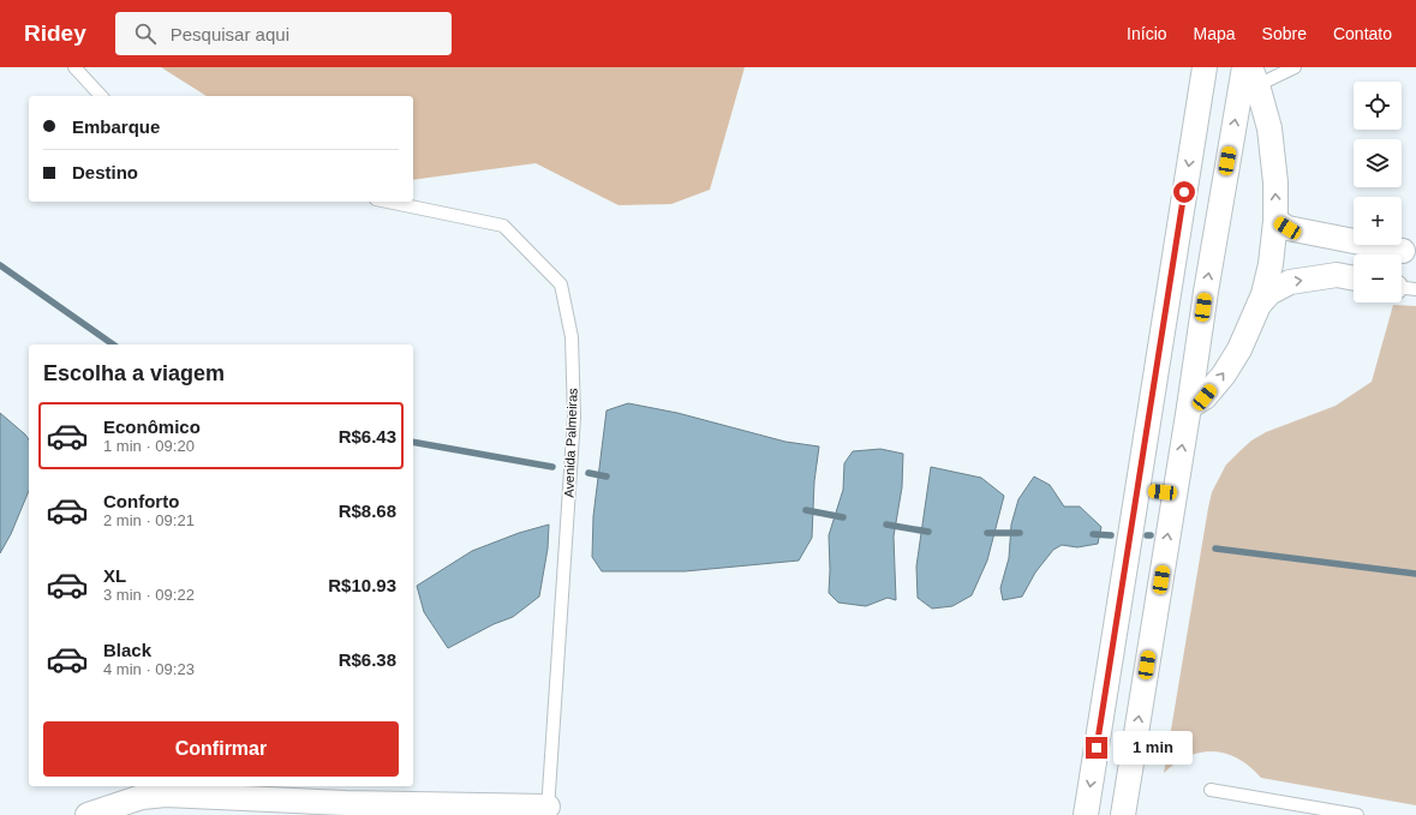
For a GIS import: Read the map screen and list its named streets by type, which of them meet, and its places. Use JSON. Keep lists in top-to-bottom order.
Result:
{
  "streets": {
    "lane": ["Avenida Palmeiras"]
  },
  "page": {
    "header": "Ridey",
    "search": "Pesquisar aqui",
    "nav": [
      "Início",
      "Mapa",
      "Sobre",
      "Contato"
    ],
    "map_buttons": ["+", "−"],
    "banner": ["Embarque", "Destino"],
    "heading": "Escolha a viagem",
    "list": [
      {
        "name": "Econômico",
        "note": "1 min · 09:20",
        "value": "R$6.43"
      },
      {
        "name": "Conforto",
        "note": "2 min · 09:21",
        "value": "R$8.68"
      },
      {
        "name": "XL",
        "note": "3 min · 09:22",
        "value": "R$10.93"
      },
      {
        "name": "Black",
        "note": "4 min · 09:23",
        "value": "R$6.38"
      }
    ],
    "buttons": "Confirmar",
    "bubble": "1 min"
  }
}
